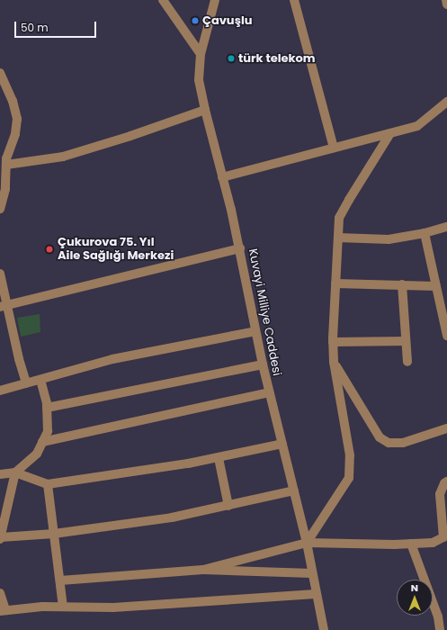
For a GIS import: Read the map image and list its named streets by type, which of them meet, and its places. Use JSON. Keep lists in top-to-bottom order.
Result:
{
  "streets": {
    "street": ["Kuvayi Milliye Caddesi"]
  },
  "places": ["Çavuşlu", "türk telekom", "Çukurova 75. Yıl Aile Sağlığı Merkezi"],
  "scale_bar": "50 m",
  "north": "top"
}
